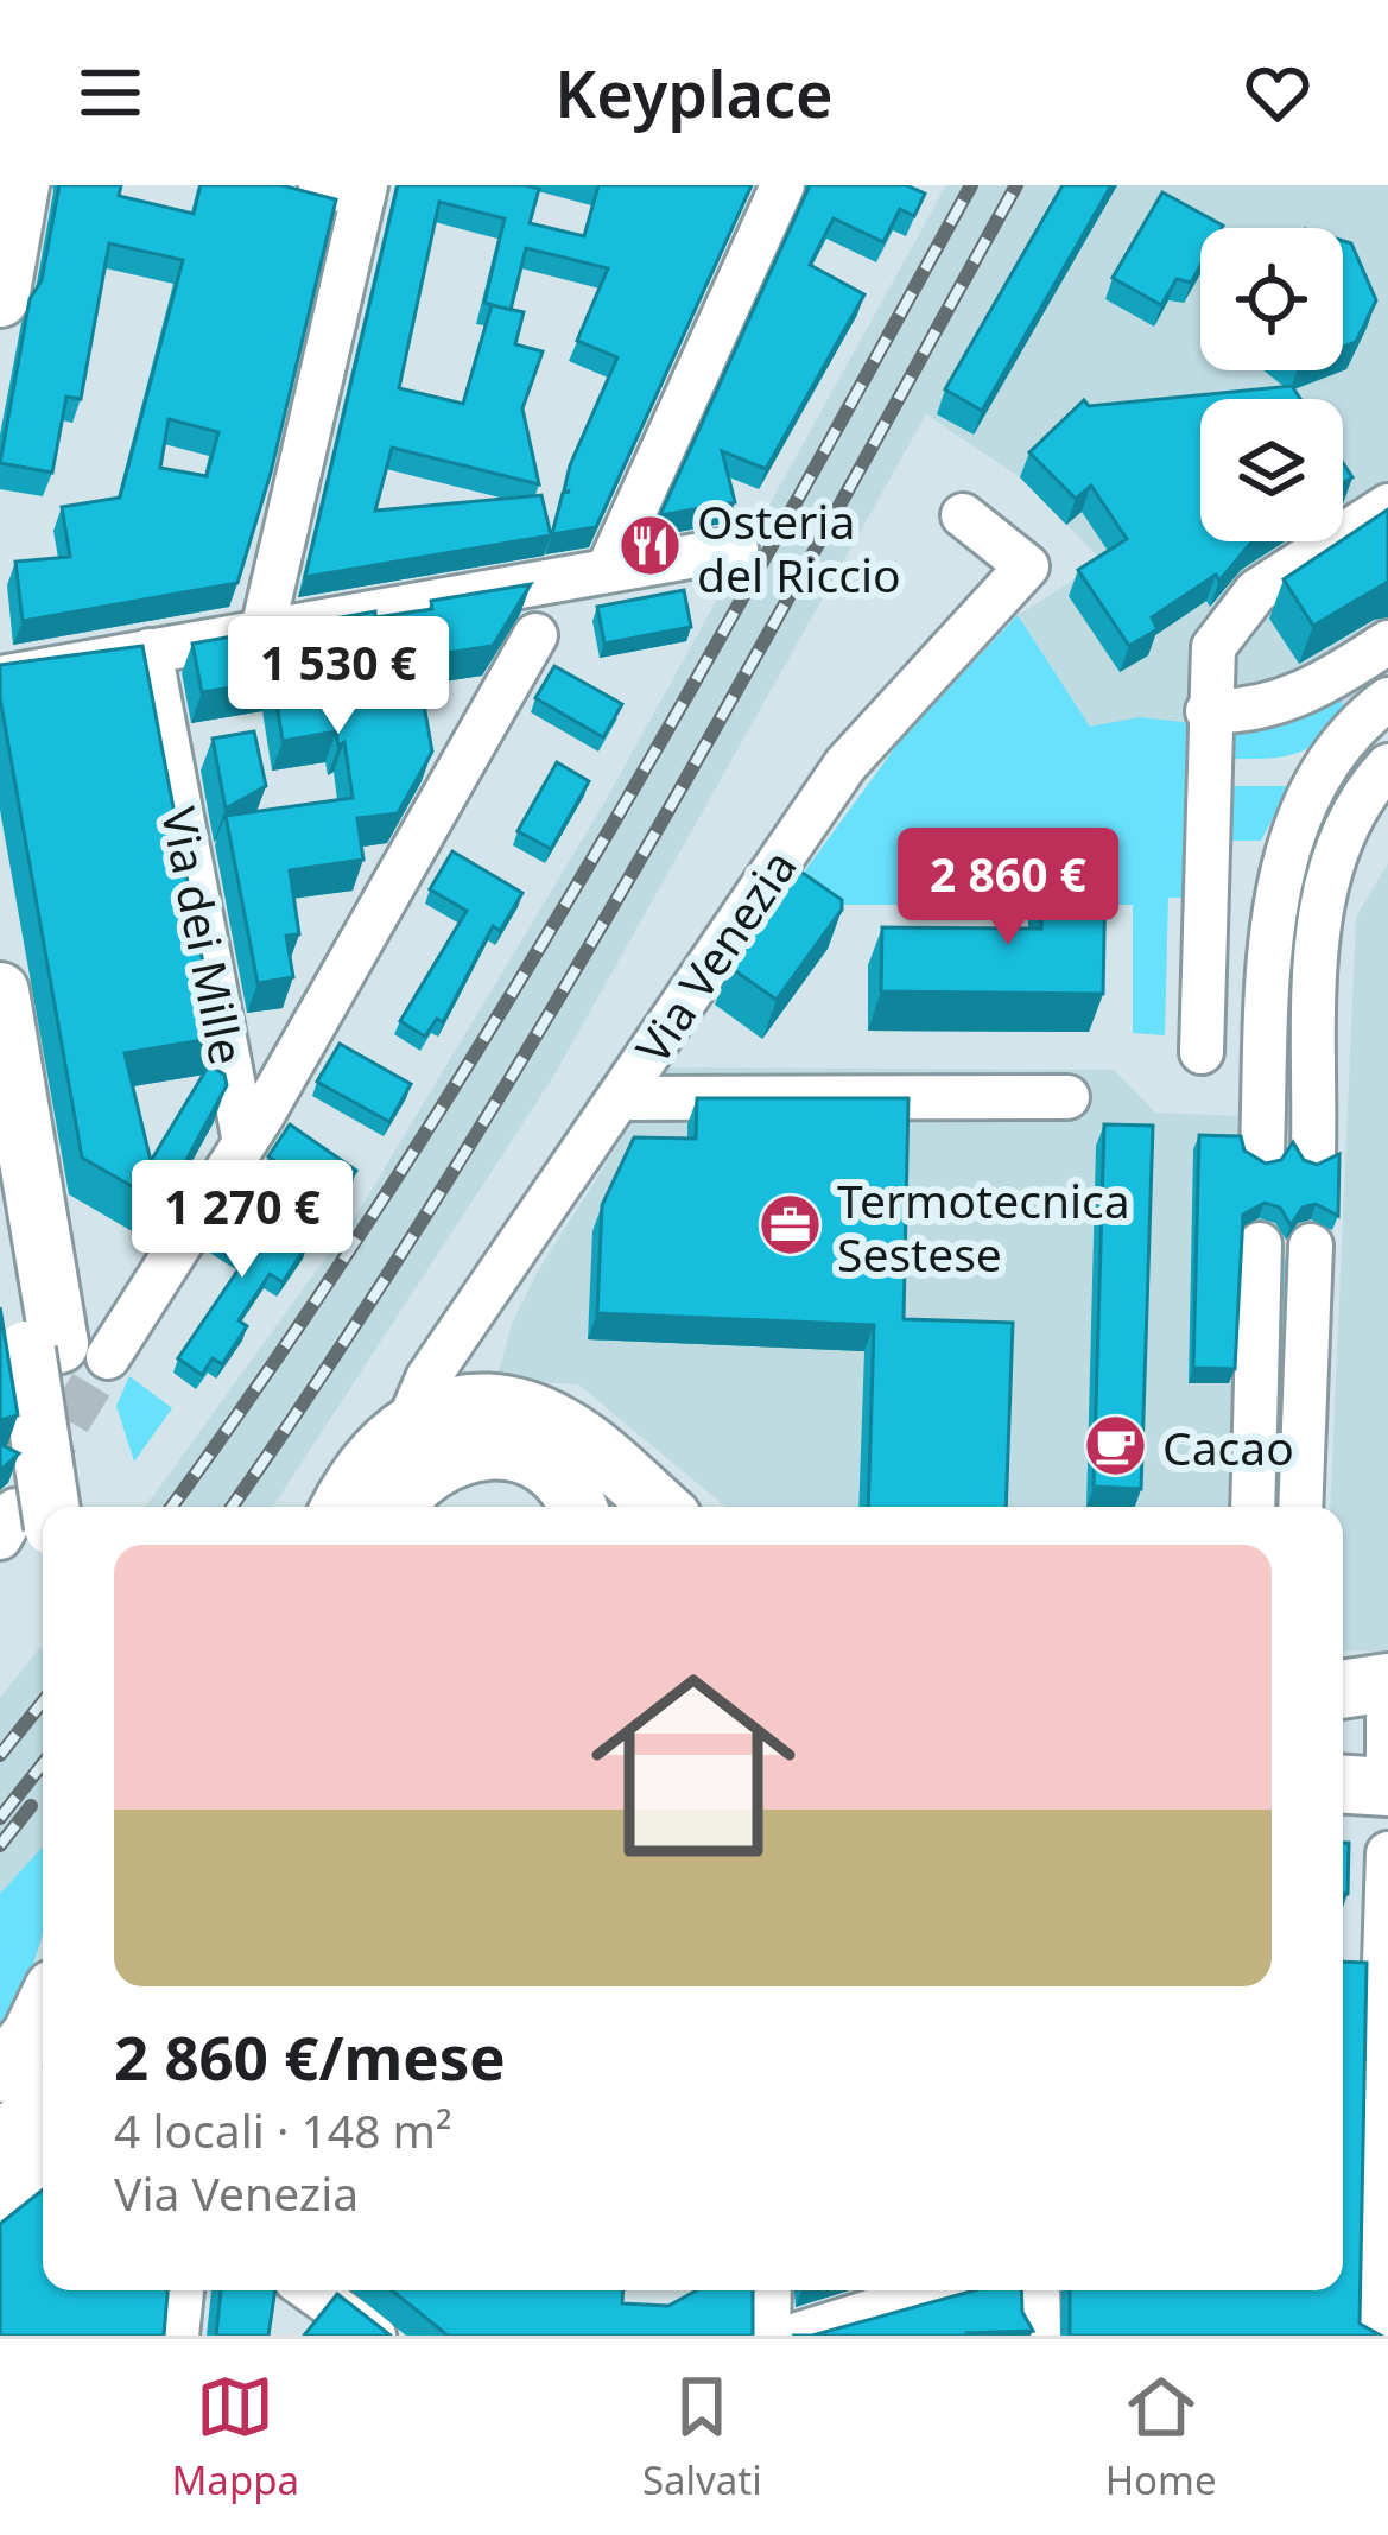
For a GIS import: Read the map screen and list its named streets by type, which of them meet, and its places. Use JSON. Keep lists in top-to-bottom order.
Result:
{
  "streets": {
    "street": ["Via dei Mille", "Via Venezia"]
  },
  "places": {
    "restaurant": ["Osteria del Riccio"],
    "office": ["Termotecnica Sestese"],
    "cafe": ["Cacao"]
  },
  "page": {
    "header": "Keyplace",
    "price": ["1 530 €", "2 860 €", "1 270 €"],
    "list": [
      {
        "name": "2 860 €/mese",
        "note": "4 locali · 148 m² · Via Venezia"
      }
    ],
    "tabs": ["Mappa", "Salvati", "Home"]
  }
}
